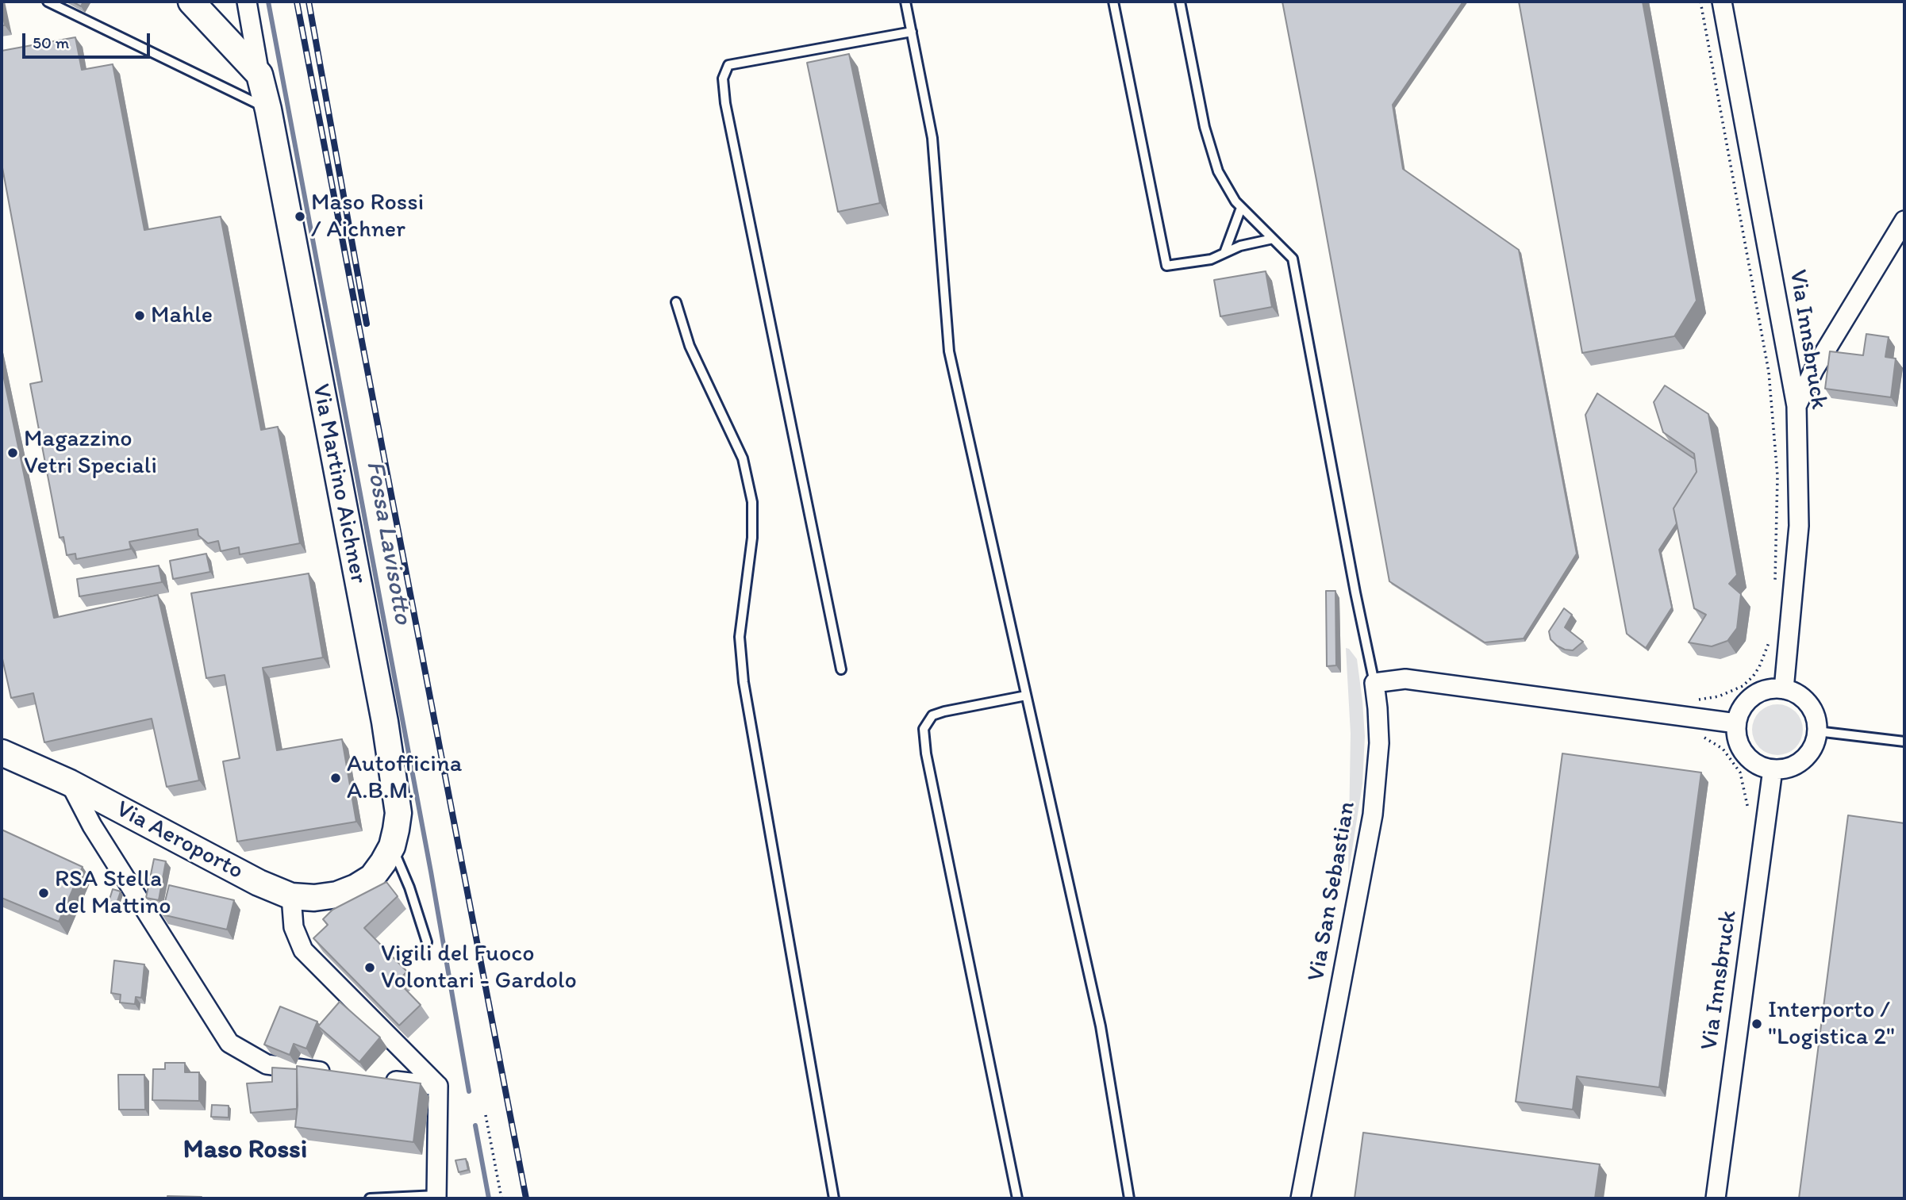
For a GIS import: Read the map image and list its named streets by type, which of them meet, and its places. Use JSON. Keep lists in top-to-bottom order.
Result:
{
  "streets": {
    "street": [
      "Via Innsbruck",
      "Via Martino Aichner",
      "Via Aeroporto",
      "Via San Sebastian"
    ]
  },
  "crossings": [
    ["Via Martino Aichner", "Via Aeroporto"]
  ],
  "districts": ["Maso Rossi"],
  "water": ["Fossa Lavisotto"],
  "places": [
    "Maso Rossi / Aichner",
    "Mahle",
    "Magazzino Vetri Speciali",
    "Autofficina A.B.M.",
    "RSA Stella del Mattino",
    "Vigili del Fuoco Volontari - Gardolo",
    "Interporto / \"Logistica 2\""
  ],
  "scale_bar": "50 m"
}
